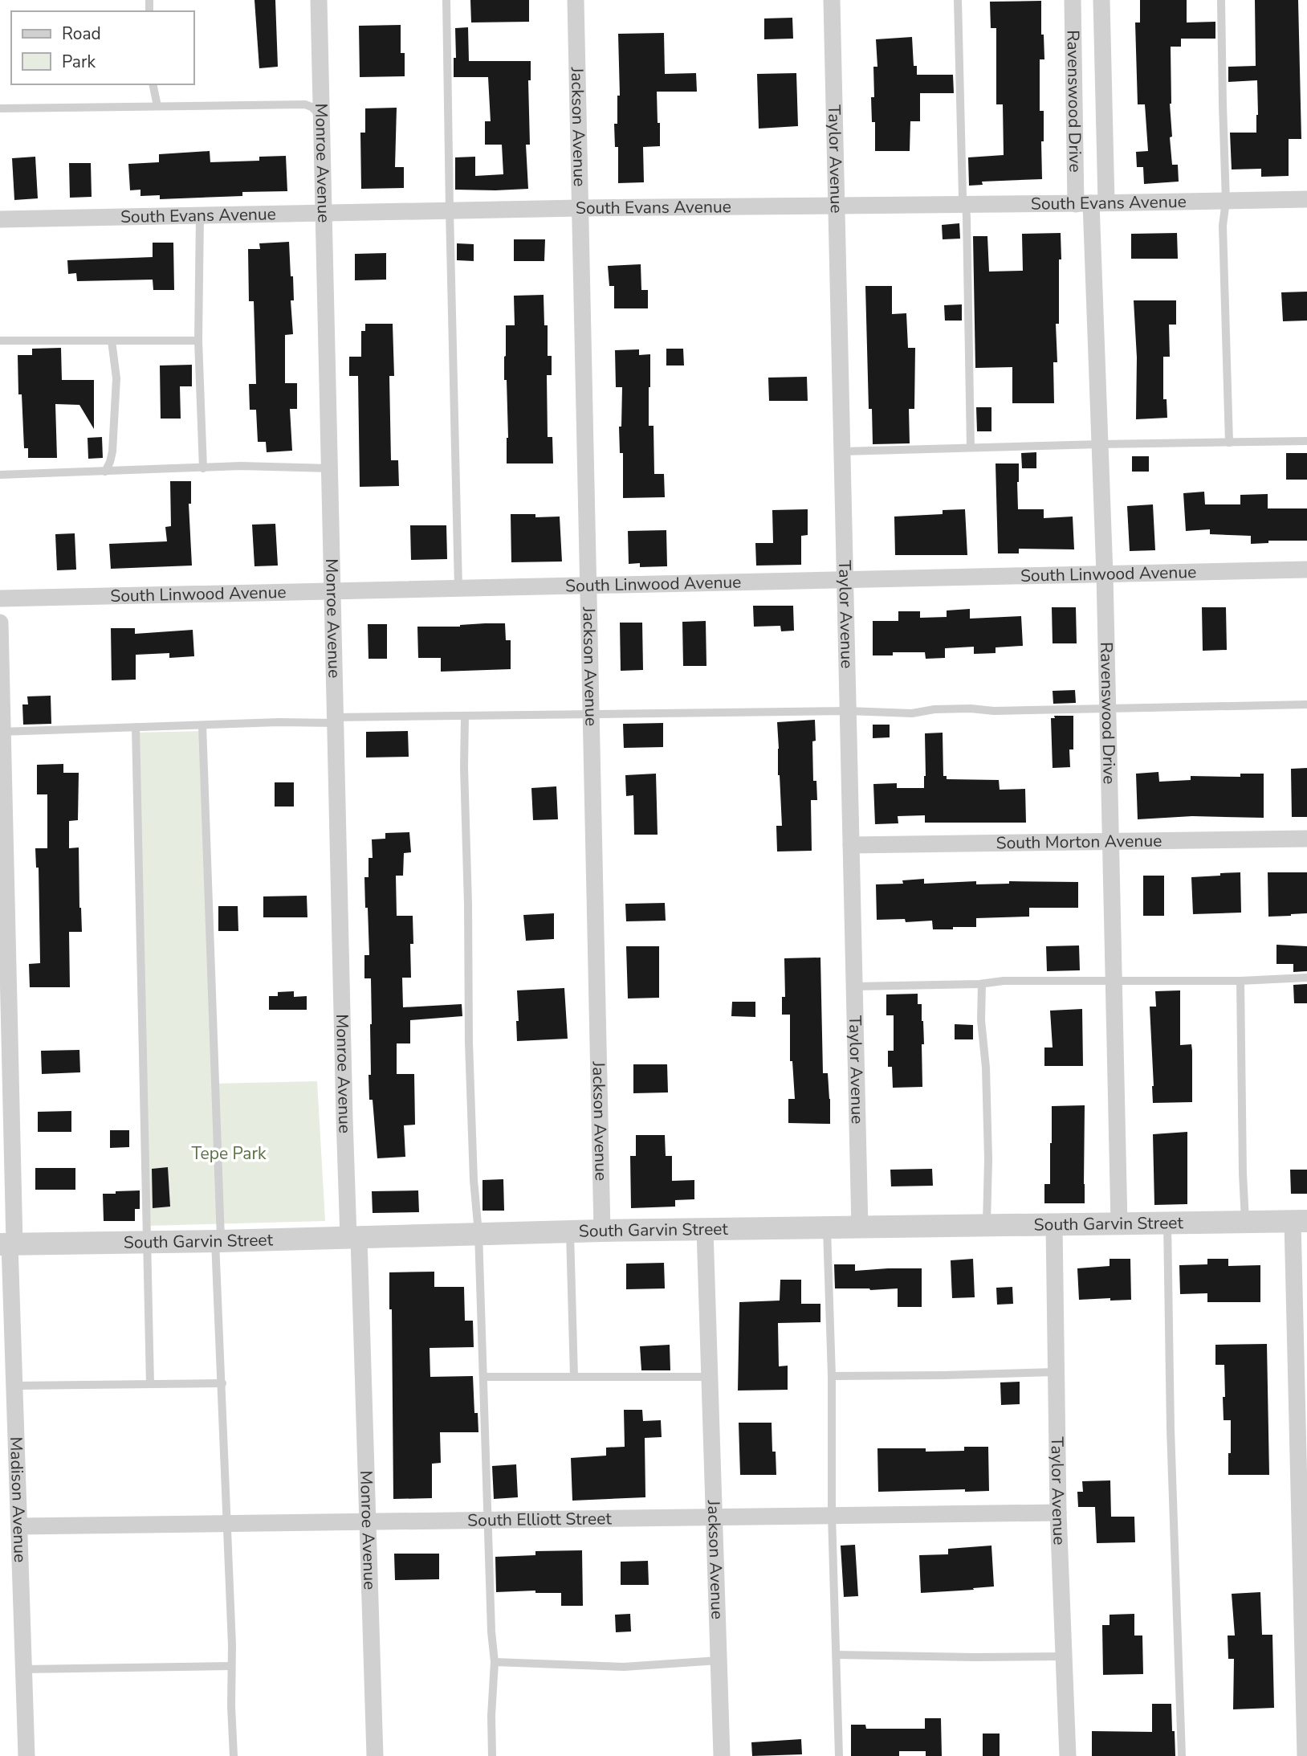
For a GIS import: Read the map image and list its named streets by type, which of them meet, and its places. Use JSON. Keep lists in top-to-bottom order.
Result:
{
  "streets": {
    "street": [
      "Ravenswood Drive",
      "Jackson Avenue",
      "Taylor Avenue",
      "Monroe Avenue",
      "South Evans Avenue",
      "South Linwood Avenue",
      "South Morton Avenue",
      "South Garvin Street",
      "Madison Avenue",
      "South Elliott Street"
    ]
  },
  "crossings": [
    ["Ravenswood Drive", "South Evans Avenue"],
    ["Ravenswood Drive", "South Linwood Avenue"],
    ["Ravenswood Drive", "South Morton Avenue"],
    ["Ravenswood Drive", "South Garvin Street"],
    ["Jackson Avenue", "South Evans Avenue"],
    ["Jackson Avenue", "South Linwood Avenue"],
    ["Jackson Avenue", "South Garvin Street"],
    ["Jackson Avenue", "South Elliott Street"],
    ["Taylor Avenue", "South Evans Avenue"],
    ["Taylor Avenue", "South Linwood Avenue"],
    ["Taylor Avenue", "South Morton Avenue"],
    ["Taylor Avenue", "South Garvin Street"],
    ["Taylor Avenue", "South Elliott Street"],
    ["Monroe Avenue", "South Evans Avenue"],
    ["Monroe Avenue", "South Linwood Avenue"],
    ["Monroe Avenue", "South Garvin Street"],
    ["Monroe Avenue", "South Elliott Street"],
    ["South Garvin Street", "Madison Avenue"],
    ["Madison Avenue", "South Elliott Street"]
  ],
  "parks": ["Tepe Park"],
  "legend": ["Road", "Park"]
}
